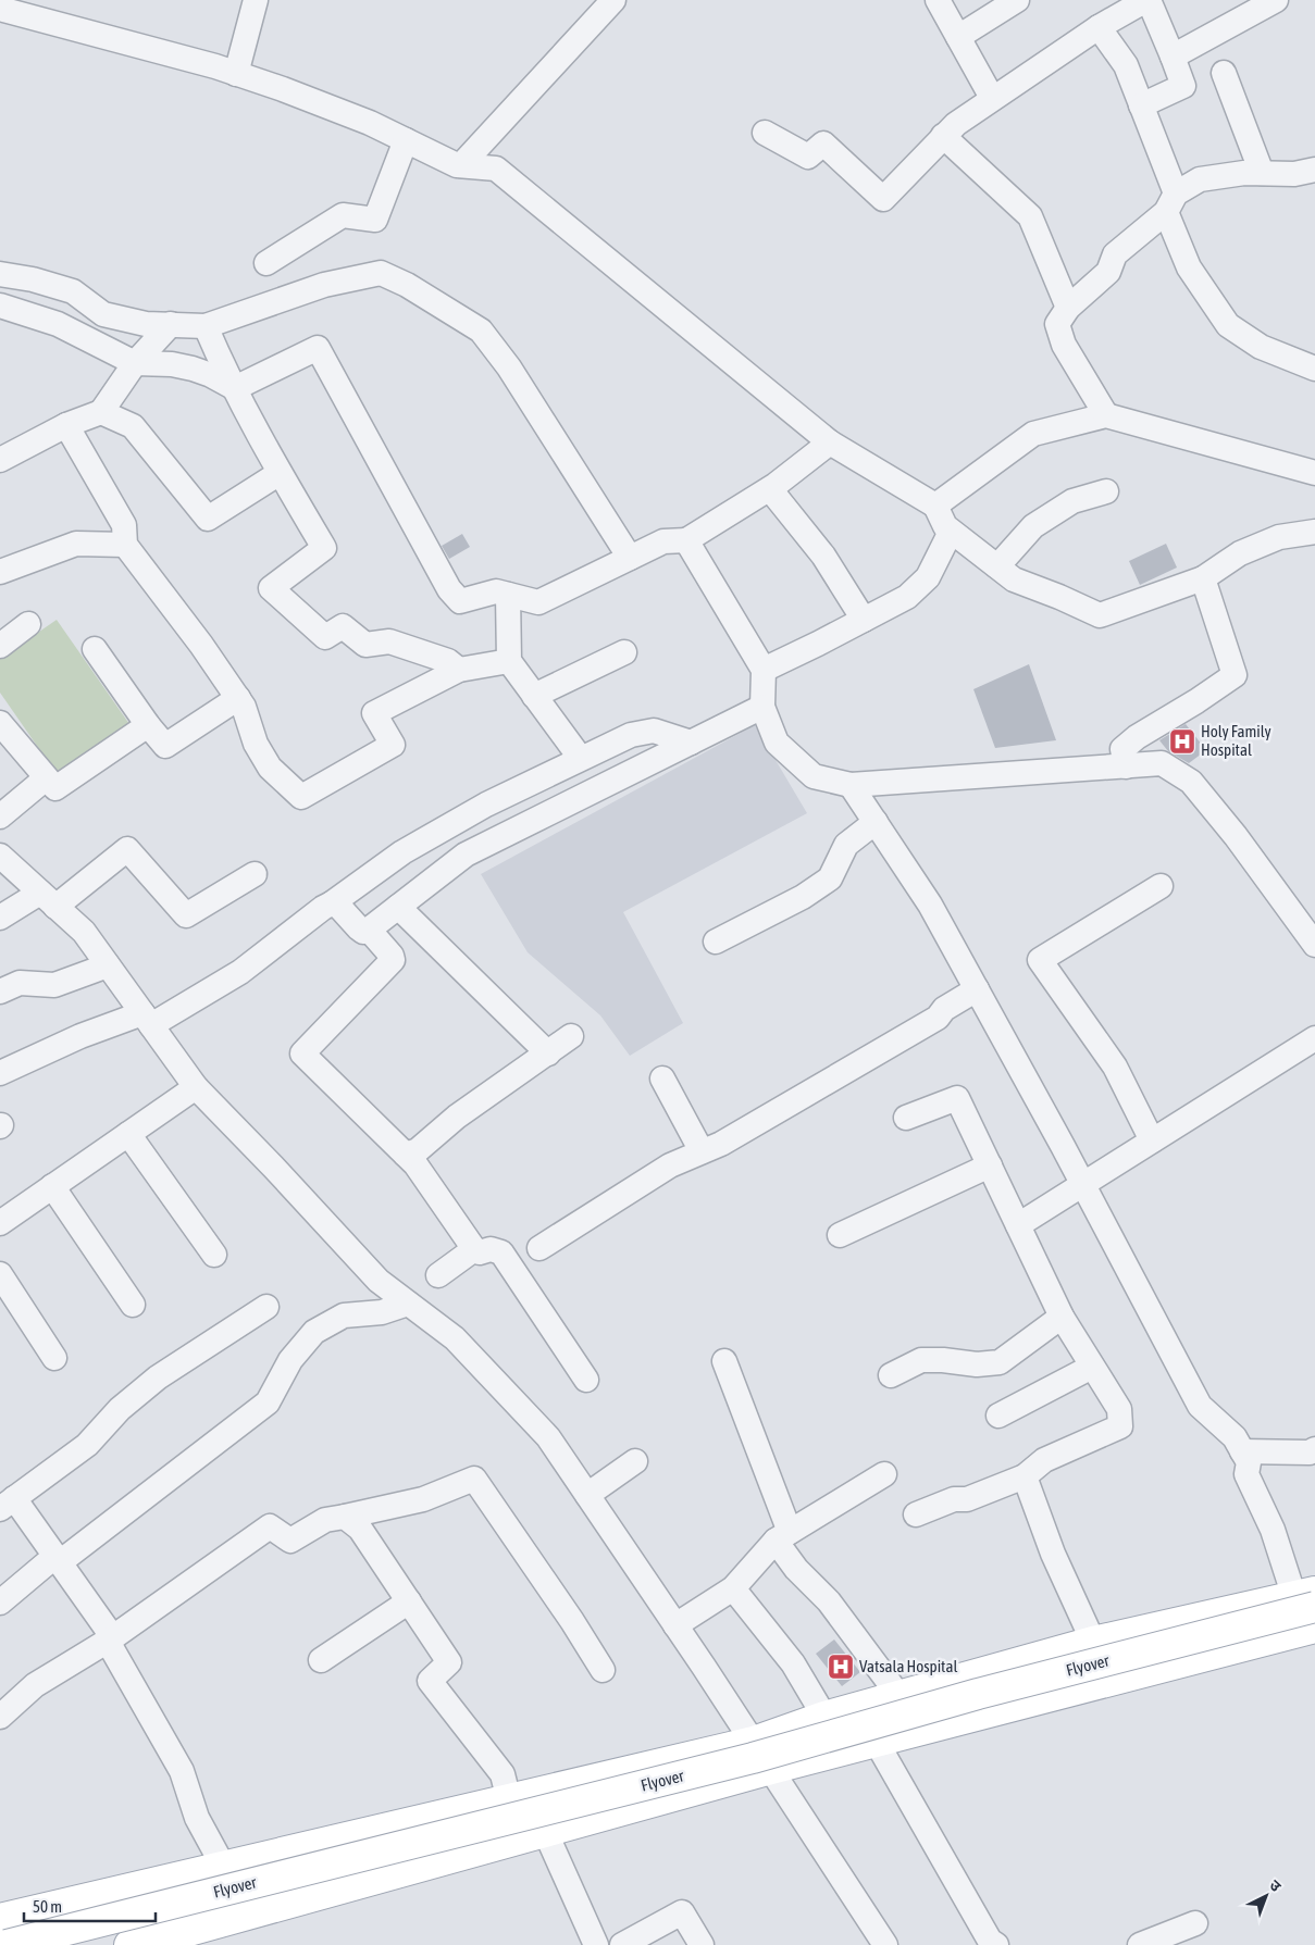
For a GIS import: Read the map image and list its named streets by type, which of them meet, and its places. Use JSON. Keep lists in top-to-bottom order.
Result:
{
  "streets": {
    "main road": ["Flyover"]
  },
  "places": {
    "hospital": ["Holy Family Hospital", "Vatsala Hospital"]
  },
  "scale_bar": "50 m",
  "north": "top right"
}
